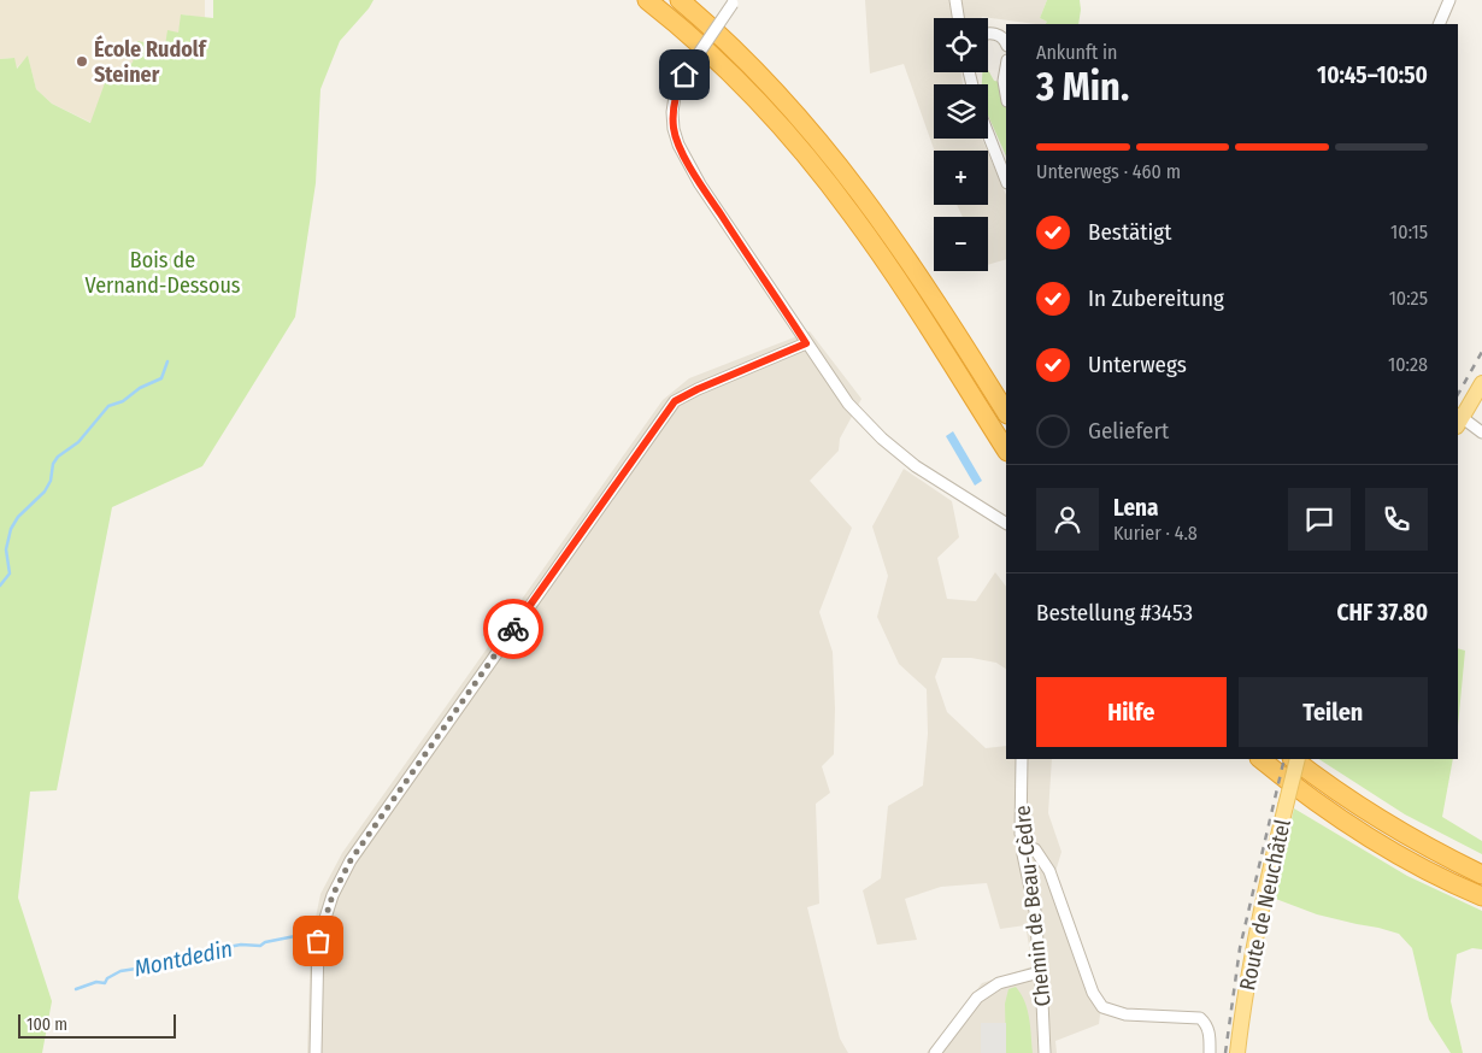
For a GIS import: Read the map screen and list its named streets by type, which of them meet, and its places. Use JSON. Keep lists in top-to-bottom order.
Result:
{
  "streets": {
    "main road": ["Route de Neuchâtel"],
    "street": ["Chemin de Beau-Cèdre"]
  },
  "water": ["Montdedin"],
  "parks": ["Bois de Vernand-Dessous"],
  "places": ["École Rudolf Steiner"],
  "scale_bar": "100 m",
  "page": {
    "map_buttons": ["+", "−"],
    "heading": ["3 Min.", "Ankunft in", "10:45–10:50"],
    "panel": [
      "Lena",
      "Kurier · 4.8",
      "Bestellung #3453",
      "CHF 37.80"
    ],
    "bar": "Unterwegs · 460 m",
    "list": [
      ["Bestätigt", "10:15"],
      ["In Zubereitung", "10:25"],
      ["Unterwegs", "10:28"],
      "Geliefert"
    ],
    "buttons": ["Hilfe", "Teilen"],
    "scale": "100 m"
  }
}
